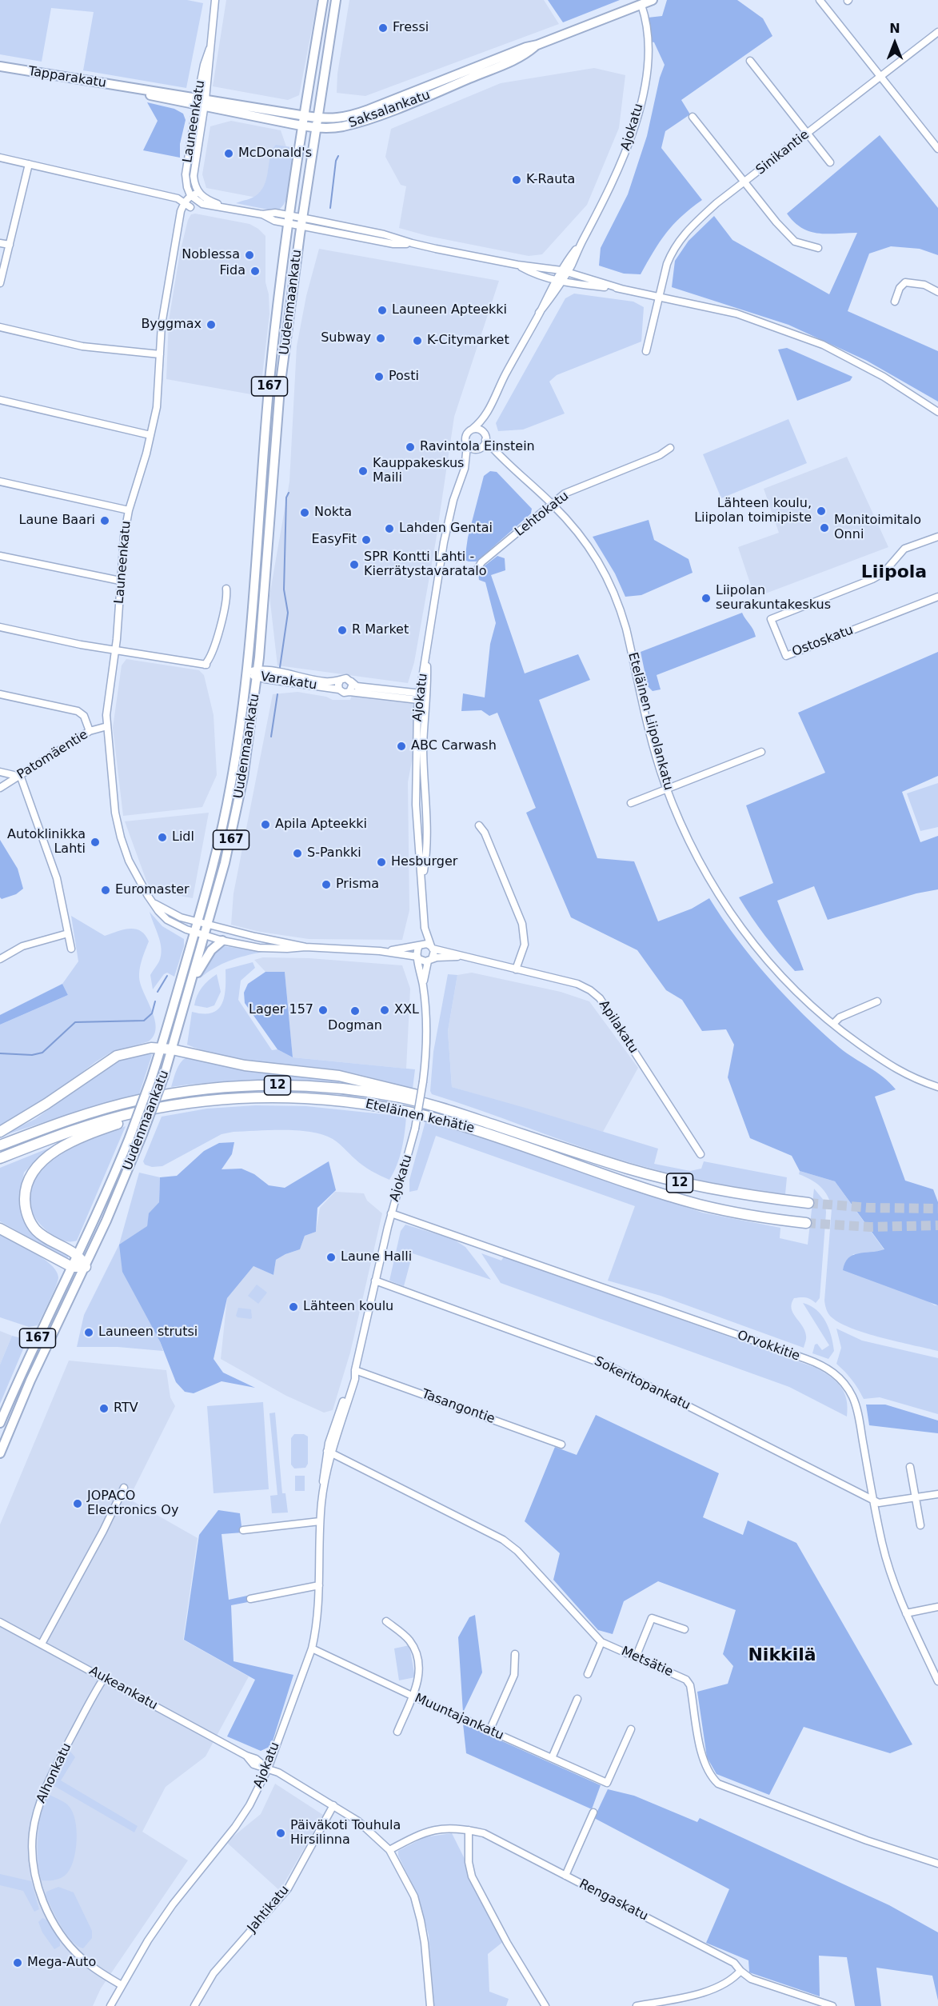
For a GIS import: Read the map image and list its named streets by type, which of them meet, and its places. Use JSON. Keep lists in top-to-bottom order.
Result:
{
  "streets": {
    "highway": ["12", "Eteläinen kehätie"],
    "main road": [
      "Tapparakatu",
      "Saksalankatu",
      "Uudenmaankatu",
      "167"
    ],
    "street": [
      "Launeenkatu",
      "Ajokatu",
      "Sinikantie",
      "Lehtokatu",
      "Ostoskatu",
      "Varakatu",
      "Eteläinen Liipolankatu",
      "Patomäentie",
      "Apilakatu",
      "Orvokkitie",
      "Sokeritopankatu",
      "Tasangontie",
      "Metsätie",
      "Aukeankatu",
      "Muuntajankatu",
      "Alhonkatu",
      "Rengaskatu",
      "Jahtikatu"
    ]
  },
  "crossings": [
    ["Tapparakatu", "Saksalankatu"],
    ["Tapparakatu", "Launeenkatu"],
    ["Saksalankatu", "Launeenkatu"],
    ["Saksalankatu", "Ajokatu"],
    ["Saksalankatu", "Uudenmaankatu"],
    ["Launeenkatu", "Uudenmaankatu"],
    ["Launeenkatu", "Patomäentie"],
    ["Ajokatu", "Eteläinen Liipolankatu"],
    ["Ajokatu", "Apilakatu"],
    ["Ajokatu", "Orvokkitie"],
    ["Ajokatu", "Sokeritopankatu"],
    ["Ajokatu", "Tasangontie"],
    ["Ajokatu", "Metsätie"],
    ["Ajokatu", "Aukeankatu"],
    ["Ajokatu", "Muuntajankatu"],
    ["Ajokatu", "Alhonkatu"],
    ["Uudenmaankatu", "Varakatu"],
    ["Lehtokatu", "Eteläinen Liipolankatu"],
    ["Orvokkitie", "Sokeritopankatu"],
    ["Aukeankatu", "Alhonkatu"],
    ["Aukeankatu", "Rengaskatu"],
    ["Aukeankatu", "Jahtikatu"]
  ],
  "districts": ["Liipola", "Nikkilä"],
  "places": [
    "Fressi",
    "McDonald's",
    "K-Rauta",
    "Noblessa",
    "Fida",
    "Launeen Apteekki",
    "Byggmax",
    "Subway",
    "K-Citymarket",
    "Posti",
    "Ravintola Einstein",
    "Kauppakeskus Maili",
    "Lähteen koulu, Liipolan toimipiste",
    "Nokta",
    "Laune Baari",
    "Monitoimitalo Onni",
    "Lahden Gentai",
    "EasyFit",
    "SPR Kontti Lahti - Kierrätystavaratalo",
    "Liipolan seurakuntakeskus",
    "R Market",
    "ABC Carwash",
    "Apila Apteekki",
    "Lidl",
    "Autoklinikka Lahti",
    "S-Pankki",
    "Hesburger",
    "Prisma",
    "Euromaster",
    "Lager 157",
    "XXL",
    "Dogman",
    "Laune Halli",
    "Lähteen koulu",
    "Launeen strutsi",
    "RTV",
    "JOPACO Electronics Oy",
    "Päiväkoti Touhula Hirsilinna",
    "Mega-Auto"
  ],
  "north": "top"
}
